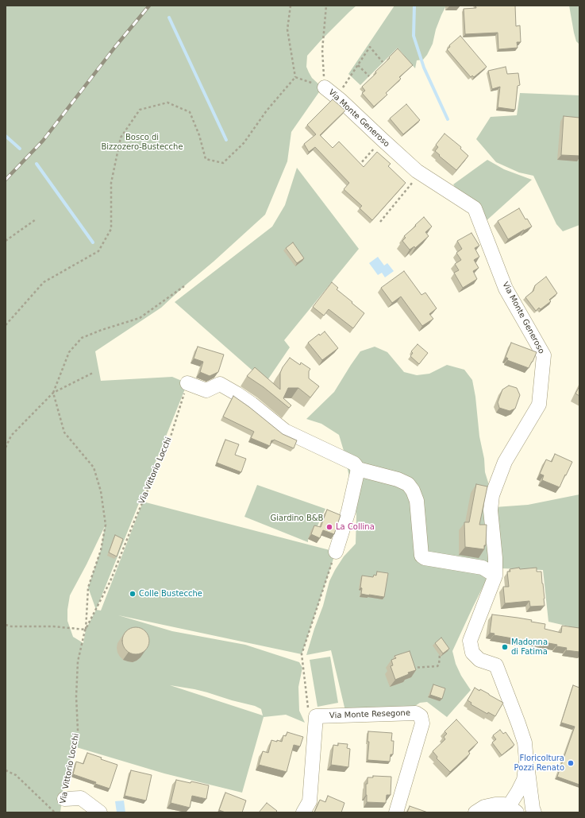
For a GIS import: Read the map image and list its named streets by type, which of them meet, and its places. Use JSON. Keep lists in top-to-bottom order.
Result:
{
  "streets": {
    "street": ["Via Monte Generoso", "Via Monte Resegone"],
    "path": ["Via Vittorio Locchi"]
  },
  "parks": ["Bosco di Bizzozero-Bustecche", "Giardino B&B"],
  "places": [
    "La Collina",
    "Colle Bustecche",
    "Madonna di Fatima",
    "Floricoltura Pozzi Renato"
  ]
}
